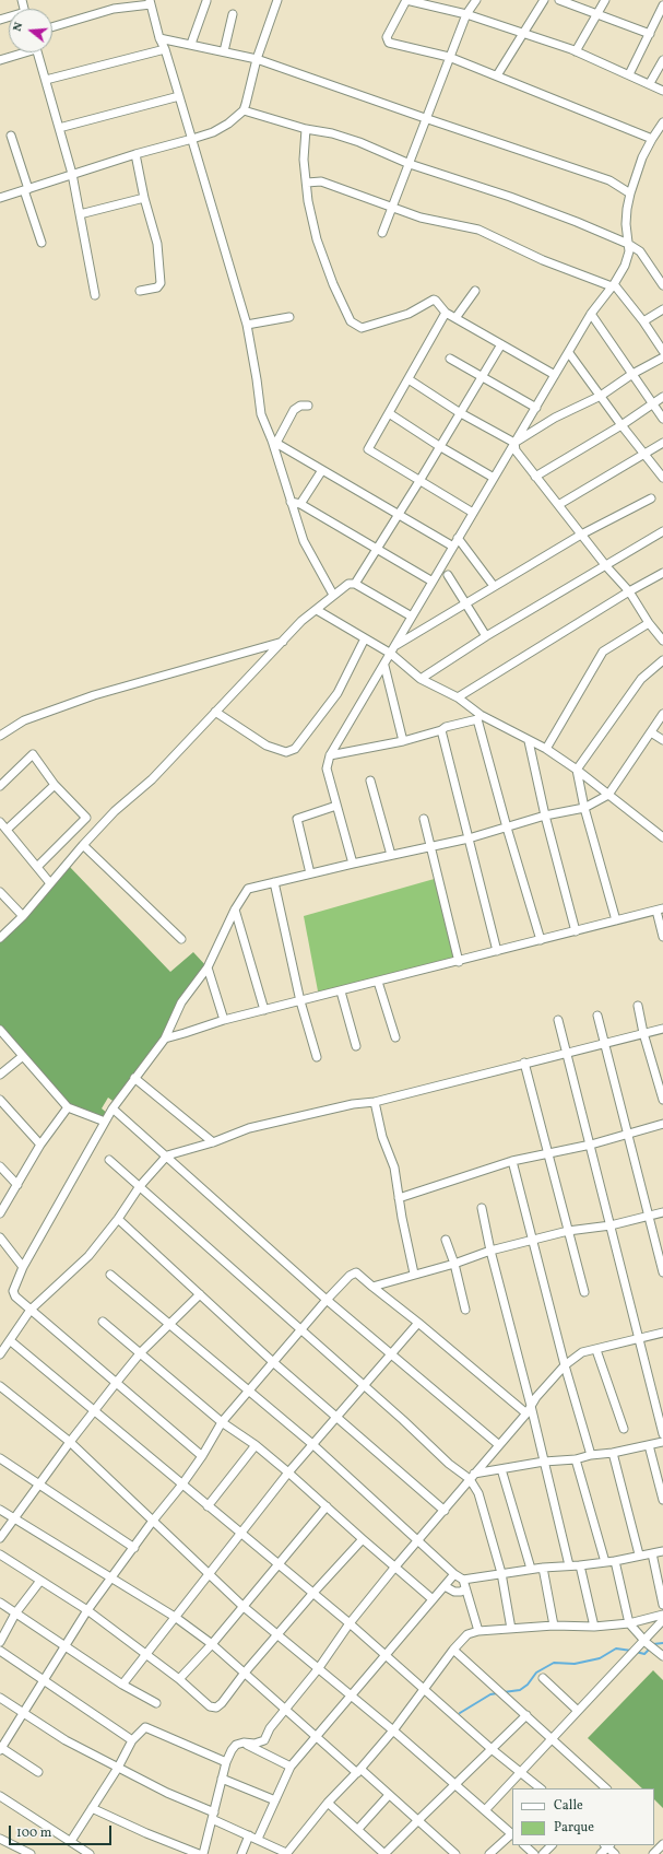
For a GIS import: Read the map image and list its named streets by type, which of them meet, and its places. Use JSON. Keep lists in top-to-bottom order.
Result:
{
  "legend": ["Calle", "Parque"],
  "scale_bar": "100 m",
  "north": "left"
}
